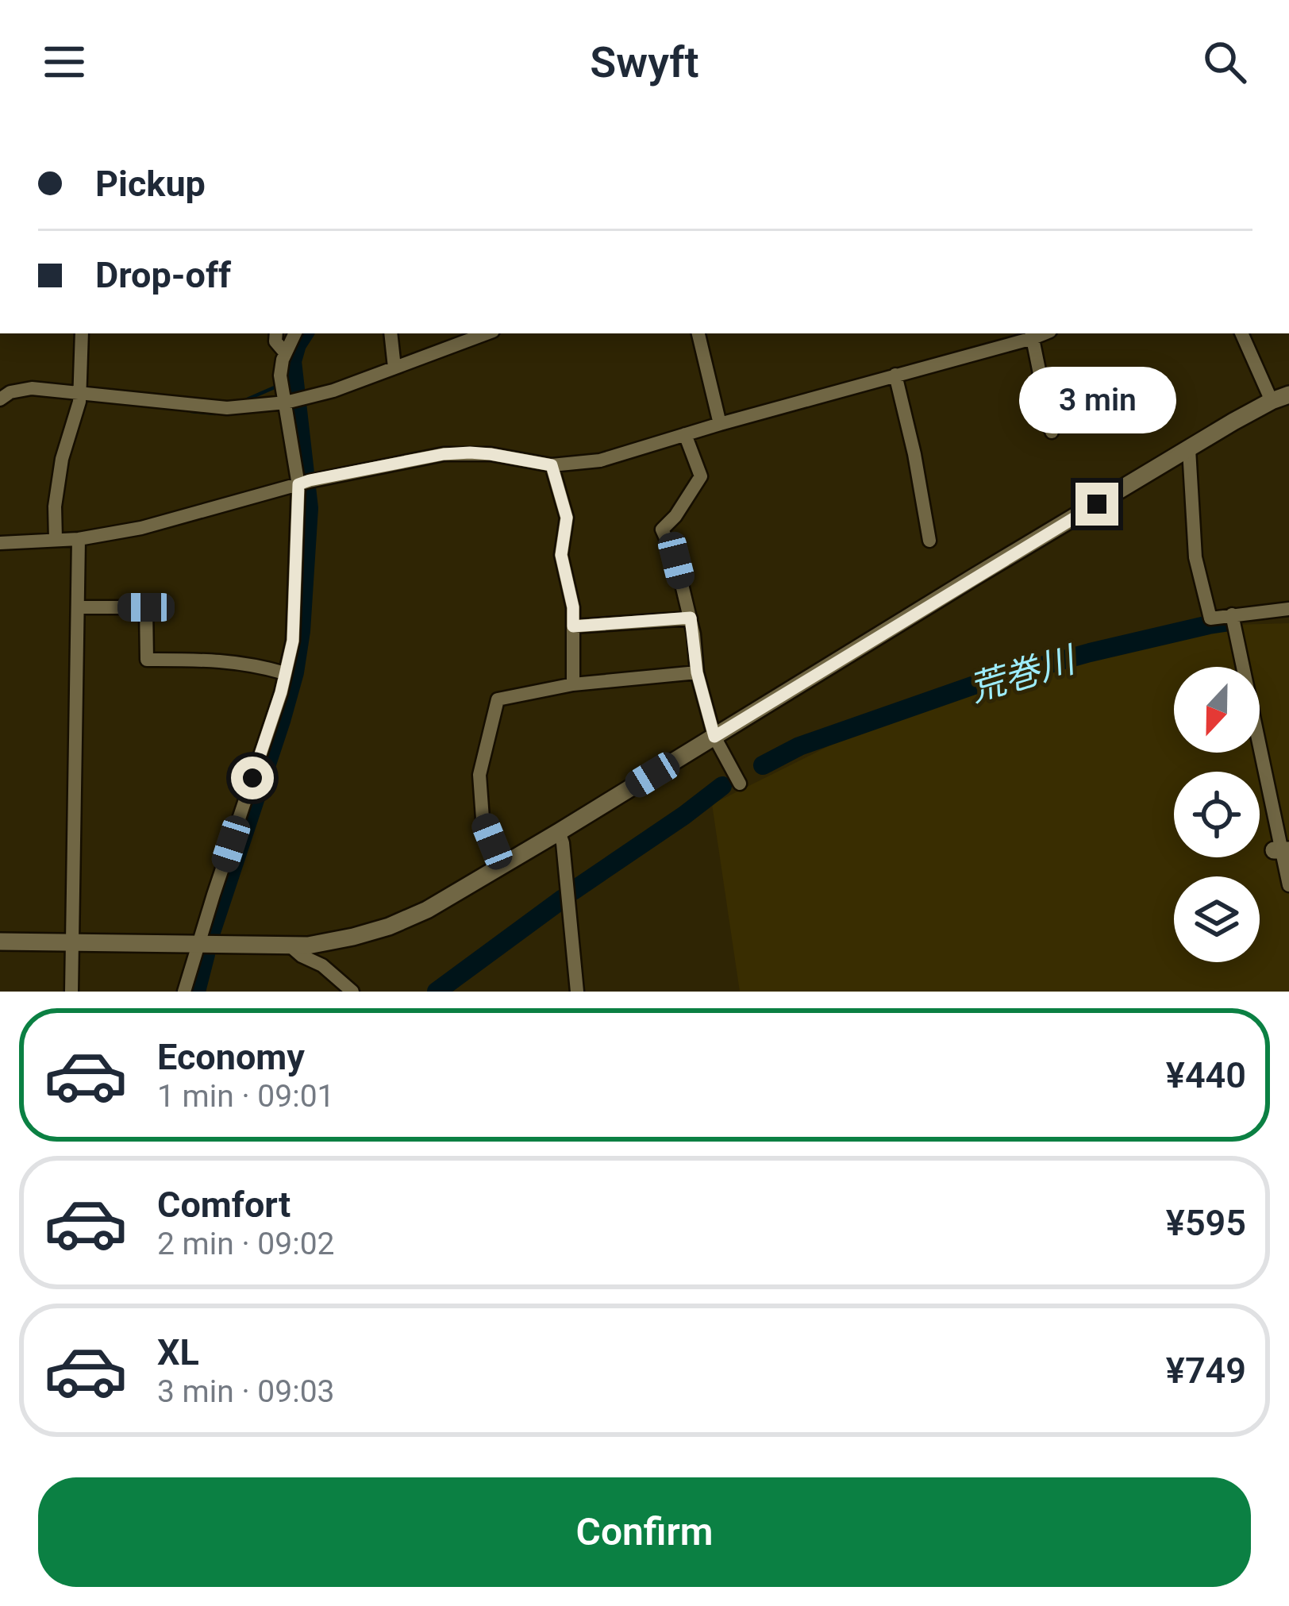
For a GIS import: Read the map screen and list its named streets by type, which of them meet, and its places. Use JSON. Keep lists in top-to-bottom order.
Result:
{
  "water": ["荒巻川"],
  "north": "bottom",
  "page": {
    "header": "Swyft",
    "banner": ["Pickup", "Drop-off"],
    "bubble": "3 min",
    "list": [
      {
        "name": "Economy",
        "note": "1 min · 09:01",
        "value": "¥440"
      },
      {
        "name": "Comfort",
        "note": "2 min · 09:02",
        "value": "¥595"
      },
      {
        "name": "XL",
        "note": "3 min · 09:03",
        "value": "¥749"
      }
    ],
    "buttons": "Confirm"
  }
}
